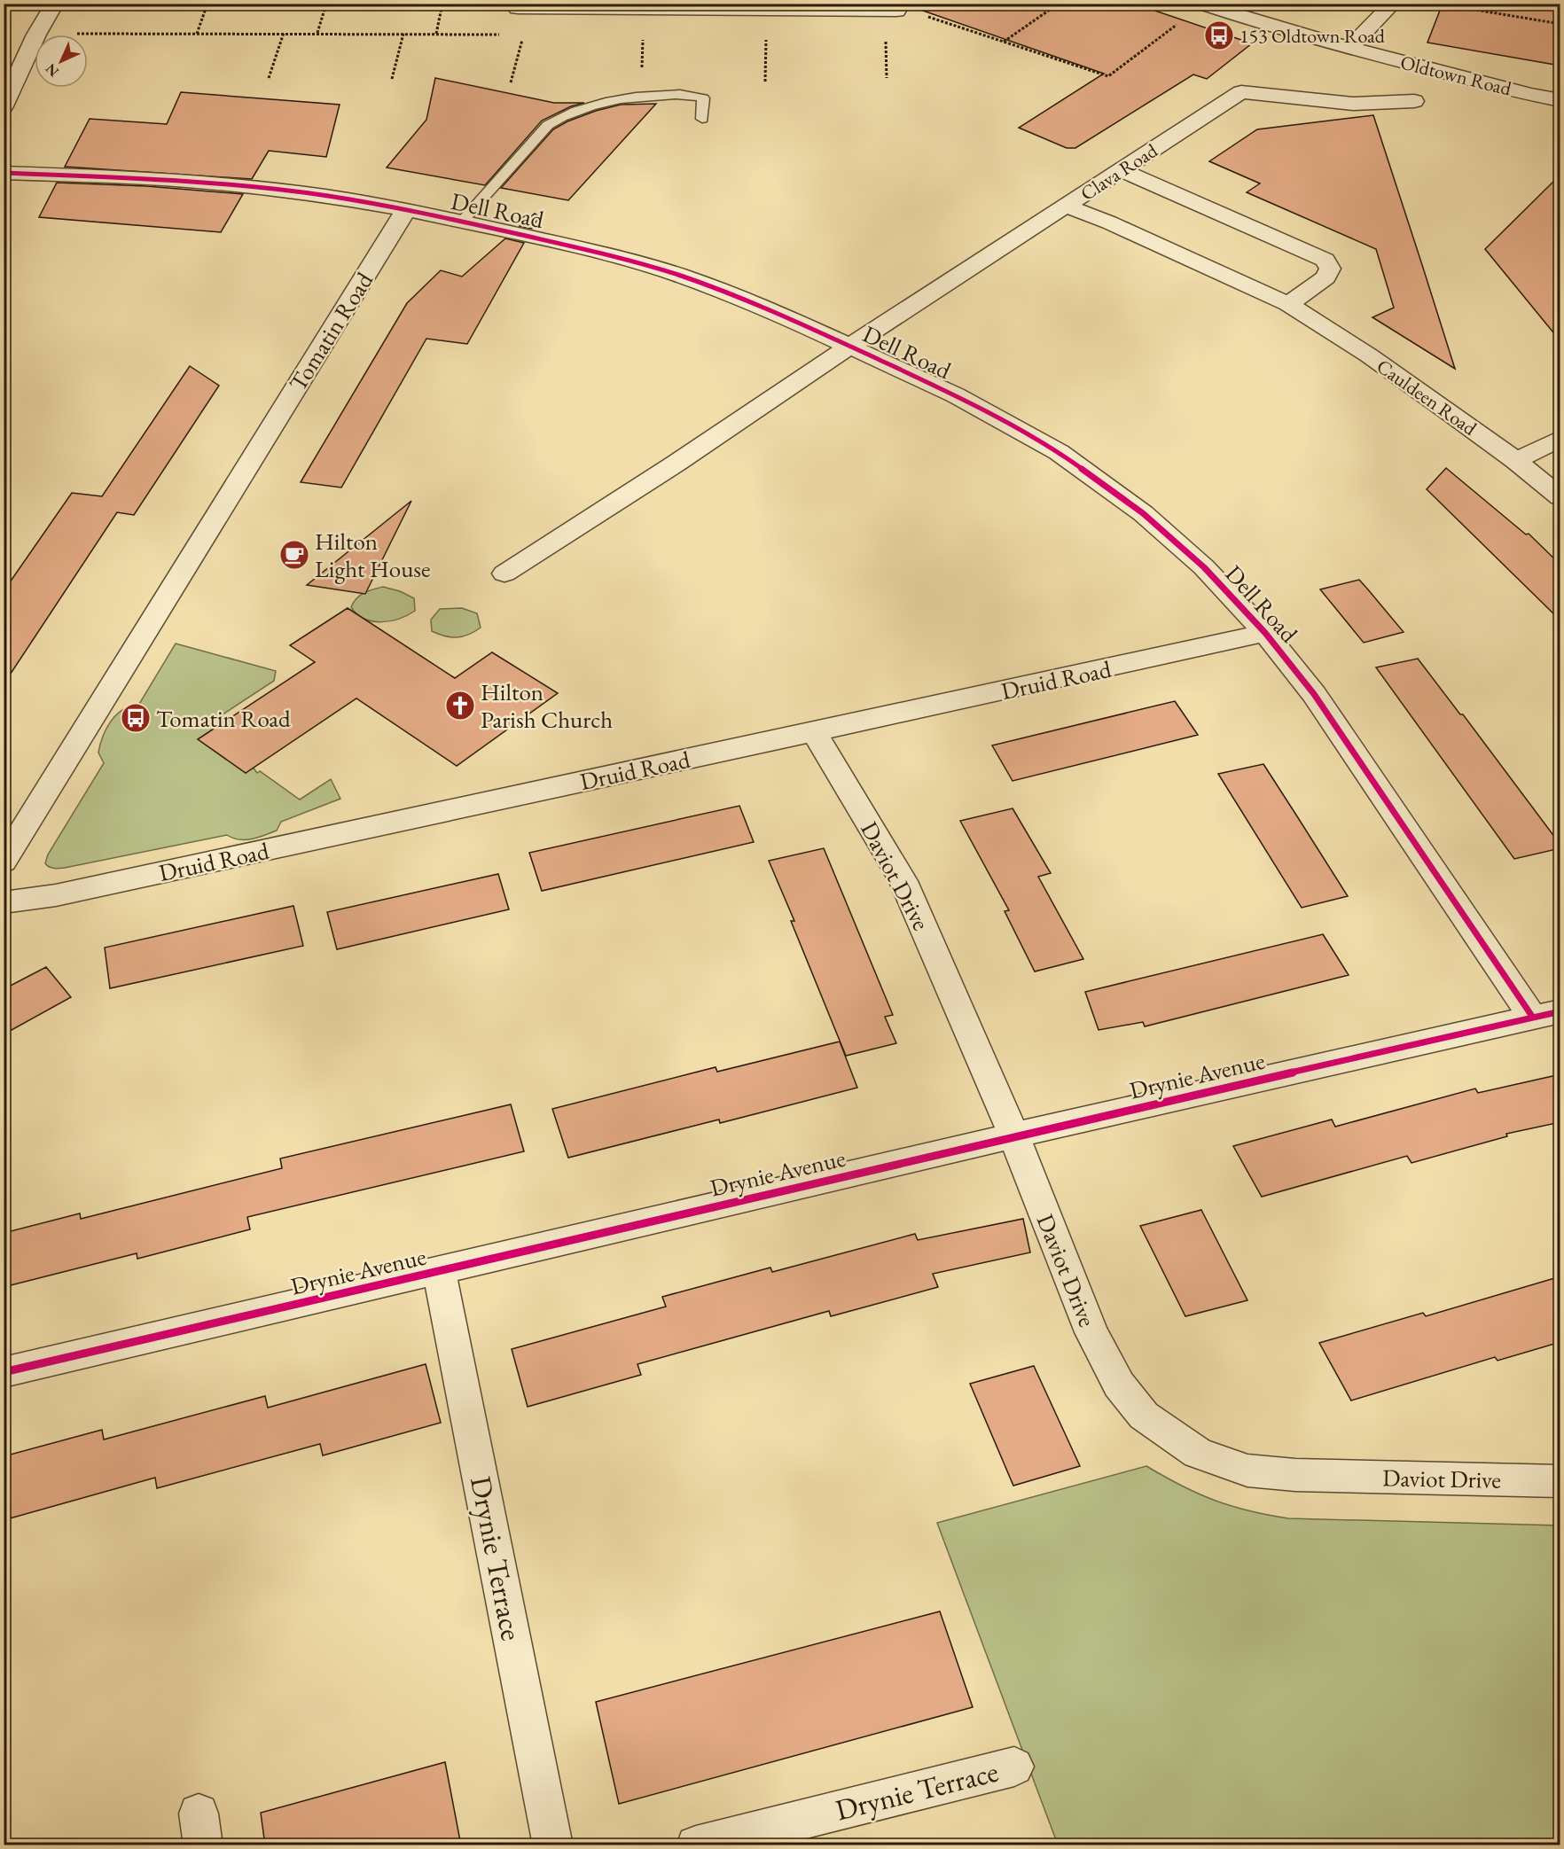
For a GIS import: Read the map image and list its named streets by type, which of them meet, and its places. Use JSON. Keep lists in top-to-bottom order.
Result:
{
  "streets": {
    "street": [
      "Oldtown Road",
      "Clava Road",
      "Dell Road",
      "Tomatin Road",
      "Cauldeen Road",
      "Druid Road",
      "Daviot Drive",
      "Drynie Avenue",
      "Drynie Terrace"
    ]
  },
  "crossings": [
    ["Clava Road", "Dell Road"],
    ["Clava Road", "Cauldeen Road"],
    ["Dell Road", "Tomatin Road"],
    ["Dell Road", "Druid Road"],
    ["Dell Road", "Drynie Avenue"],
    ["Druid Road", "Daviot Drive"],
    ["Daviot Drive", "Drynie Avenue"],
    ["Drynie Avenue", "Drynie Terrace"]
  ],
  "places": {
    "bus stop": ["153 Oldtown Road", "Tomatin Road"],
    "cafe": ["Hilton Light House"],
    "church": ["Hilton Parish Church"]
  },
  "north": "bottom left"
}
